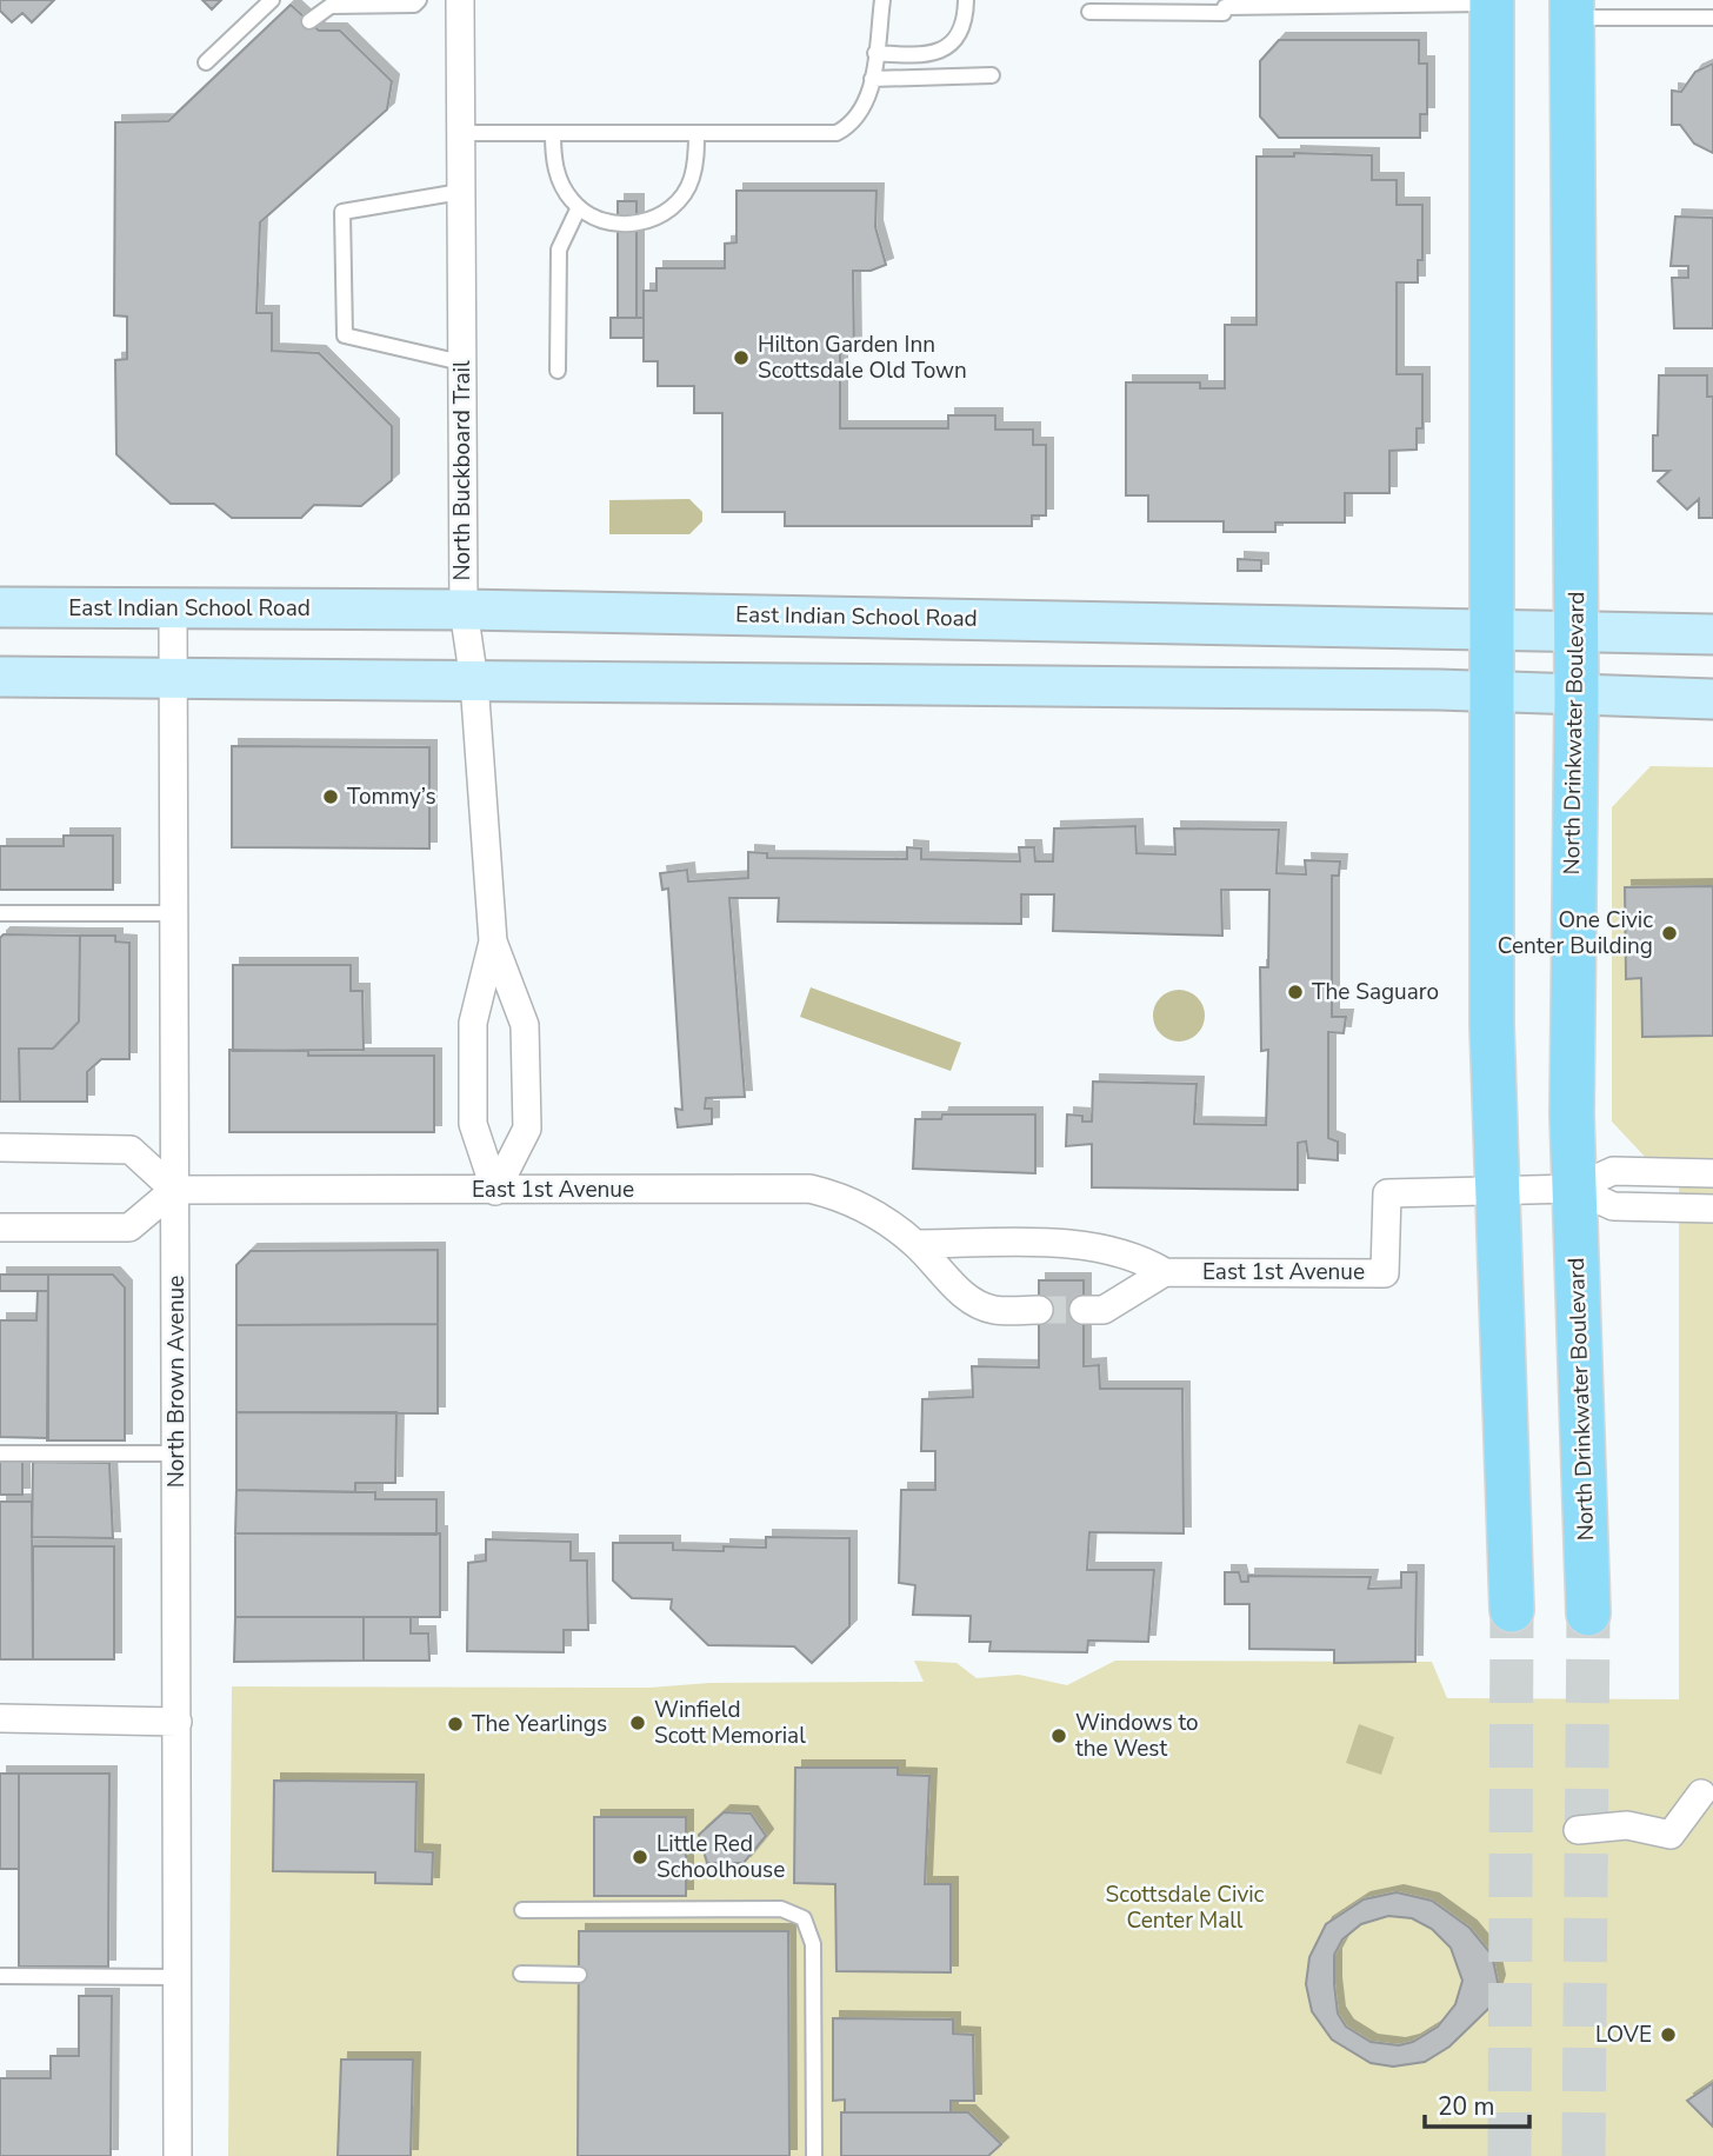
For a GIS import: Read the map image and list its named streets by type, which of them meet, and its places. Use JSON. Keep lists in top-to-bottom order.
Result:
{
  "streets": {
    "main road": ["East Indian School Road", "North Drinkwater Boulevard"],
    "street": ["North Buckboard Trail", "East 1st Avenue", "North Brown Avenue"]
  },
  "crossings": [
    ["North Buckboard Trail", "East Indian School Road"],
    ["North Buckboard Trail", "East 1st Avenue"],
    ["East Indian School Road", "North Drinkwater Boulevard"],
    ["East Indian School Road", "North Brown Avenue"],
    ["North Drinkwater Boulevard", "East 1st Avenue"],
    ["East 1st Avenue", "North Brown Avenue"]
  ],
  "parks": ["Scottsdale Civic Center Mall"],
  "places": [
    "Hilton Garden Inn Scottsdale Old Town",
    "Tommy’s",
    "One Civic Center Building",
    "The Saguaro",
    "Winfield Scott Memorial",
    "The Yearlings",
    "Windows to the West",
    "Little Red Schoolhouse",
    "LOVE"
  ],
  "scale_bar": "20 m"
}
